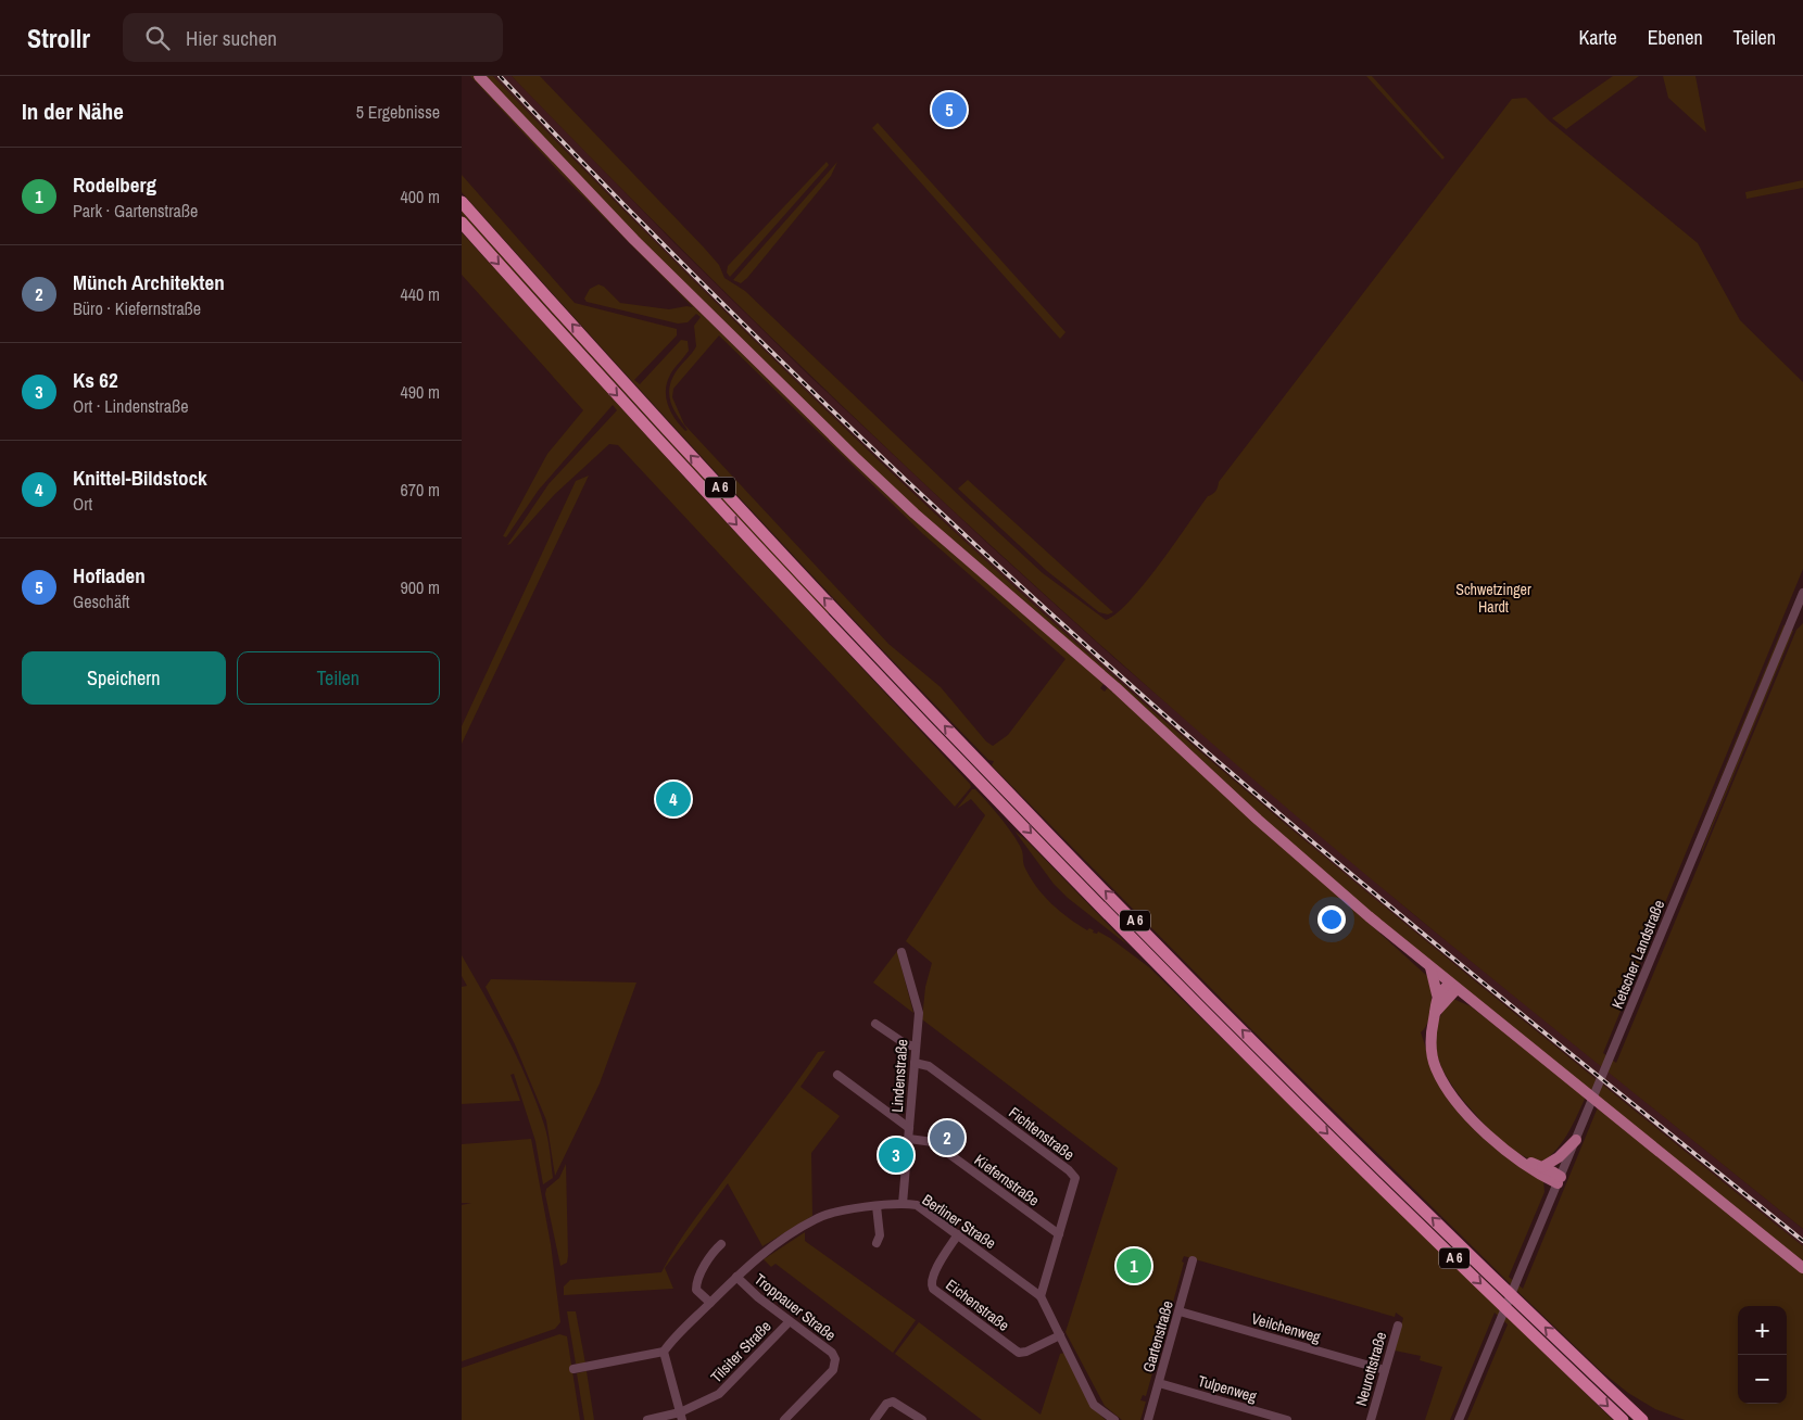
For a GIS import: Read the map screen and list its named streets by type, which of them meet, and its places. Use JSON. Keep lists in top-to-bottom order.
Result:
{
  "streets": {
    "highway": ["A 6"],
    "street": [
      "Ketscher Landstraße",
      "Lindenstraße",
      "Fichtenstraße",
      "Kiefernstraße",
      "Berliner Straße",
      "Eichenstraße",
      "Troppauer Straße",
      "Veilchenweg",
      "Gartenstraße",
      "Tilsiter Straße",
      "Neurottstraße",
      "Tulpenweg"
    ]
  },
  "crossings": [
    ["Lindenstraße", "Fichtenstraße"],
    ["Lindenstraße", "Kiefernstraße"],
    ["Lindenstraße", "Berliner Straße"],
    ["Fichtenstraße", "Kiefernstraße"],
    ["Fichtenstraße", "Berliner Straße"],
    ["Berliner Straße", "Eichenstraße"],
    ["Berliner Straße", "Troppauer Straße"],
    ["Troppauer Straße", "Tilsiter Straße"],
    ["Veilchenweg", "Gartenstraße"],
    ["Veilchenweg", "Neurottstraße"],
    ["Gartenstraße", "Tulpenweg"]
  ],
  "parks": ["Schwetzinger Hardt"],
  "page": {
    "header": "Strollr",
    "search": "Hier suchen",
    "nav": ["Karte", "Ebenen", "Teilen"],
    "heading": ["In der Nähe", "5 Ergebnisse"],
    "pins": [
      "5",
      "4",
      "2",
      "3",
      "1"
    ],
    "list": [
      {
        "mark": "1",
        "name": "Rodelberg",
        "note": "Park · Gartenstraße",
        "value": "400 m"
      },
      {
        "mark": "2",
        "name": "Münch Architekten",
        "note": "Büro · Kiefernstraße",
        "value": "440 m"
      },
      {
        "mark": "3",
        "name": "Ks 62",
        "note": "Ort · Lindenstraße",
        "value": "490 m"
      },
      {
        "mark": "4",
        "name": "Knittel-Bildstock",
        "note": "Ort",
        "value": "670 m"
      },
      {
        "mark": "5",
        "name": "Hofladen",
        "note": "Geschäft",
        "value": "900 m"
      }
    ],
    "buttons": ["Speichern", "Teilen"],
    "map_buttons": ["+", "−"]
  }
}
